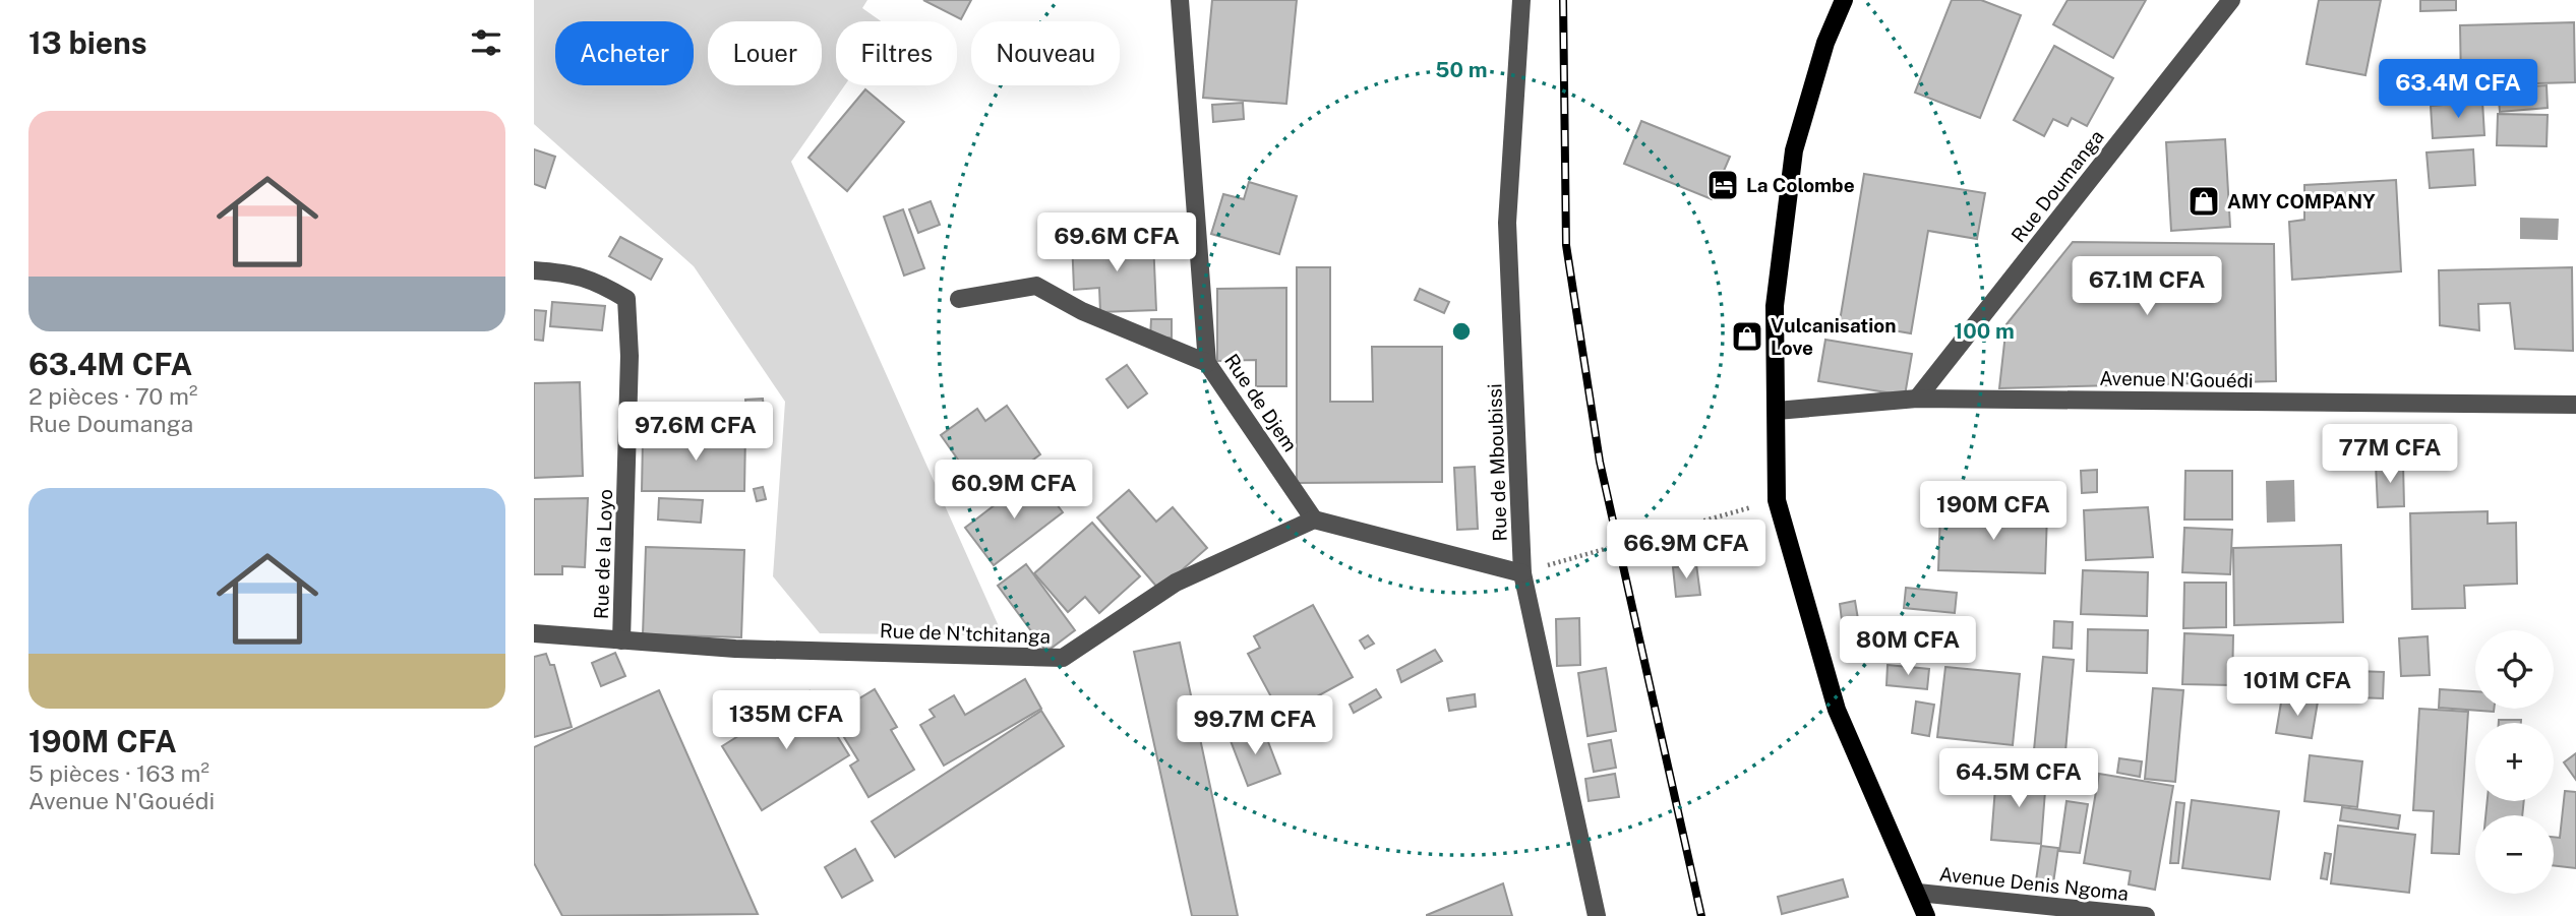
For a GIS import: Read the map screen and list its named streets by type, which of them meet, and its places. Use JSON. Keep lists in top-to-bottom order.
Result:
{
  "streets": {
    "street": [
      "Rue Doumanga",
      "Avenue N'Gouédi",
      "Rue de Djem",
      "Rue de Mboubissi",
      "Rue de la Loyo",
      "Rue de N'tchitanga",
      "Avenue Denis Ngoma"
    ]
  },
  "crossings": [
    ["Rue Doumanga", "Avenue N'Gouédi"],
    ["Rue de Djem", "Rue de N'tchitanga"],
    ["Rue de la Loyo", "Rue de N'tchitanga"]
  ],
  "places": {
    "hotel": ["La Colombe"],
    "shop": ["AMY COMPANY", "Vulcanisation Love"]
  },
  "page": {
    "heading": "13 biens",
    "chip": [
      "Acheter",
      "Louer",
      "Filtres",
      "Nouveau"
    ],
    "price": [
      "63.4M CFA",
      "69.6M CFA",
      "67.1M CFA",
      "97.6M CFA",
      "77M CFA",
      "60.9M CFA",
      "190M CFA",
      "66.9M CFA",
      "80M CFA",
      "101M CFA",
      "135M CFA",
      "99.7M CFA",
      "64.5M CFA"
    ],
    "list": [
      {
        "name": "63.4M CFA",
        "note": "2 pièces · 70 m² · Rue Doumanga"
      },
      {
        "name": "190M CFA",
        "note": "5 pièces · 163 m² · Avenue N'Gouédi"
      }
    ],
    "map_buttons": ["+", "−"]
  },
  "rings": ["50 m", "100 m"]
}
